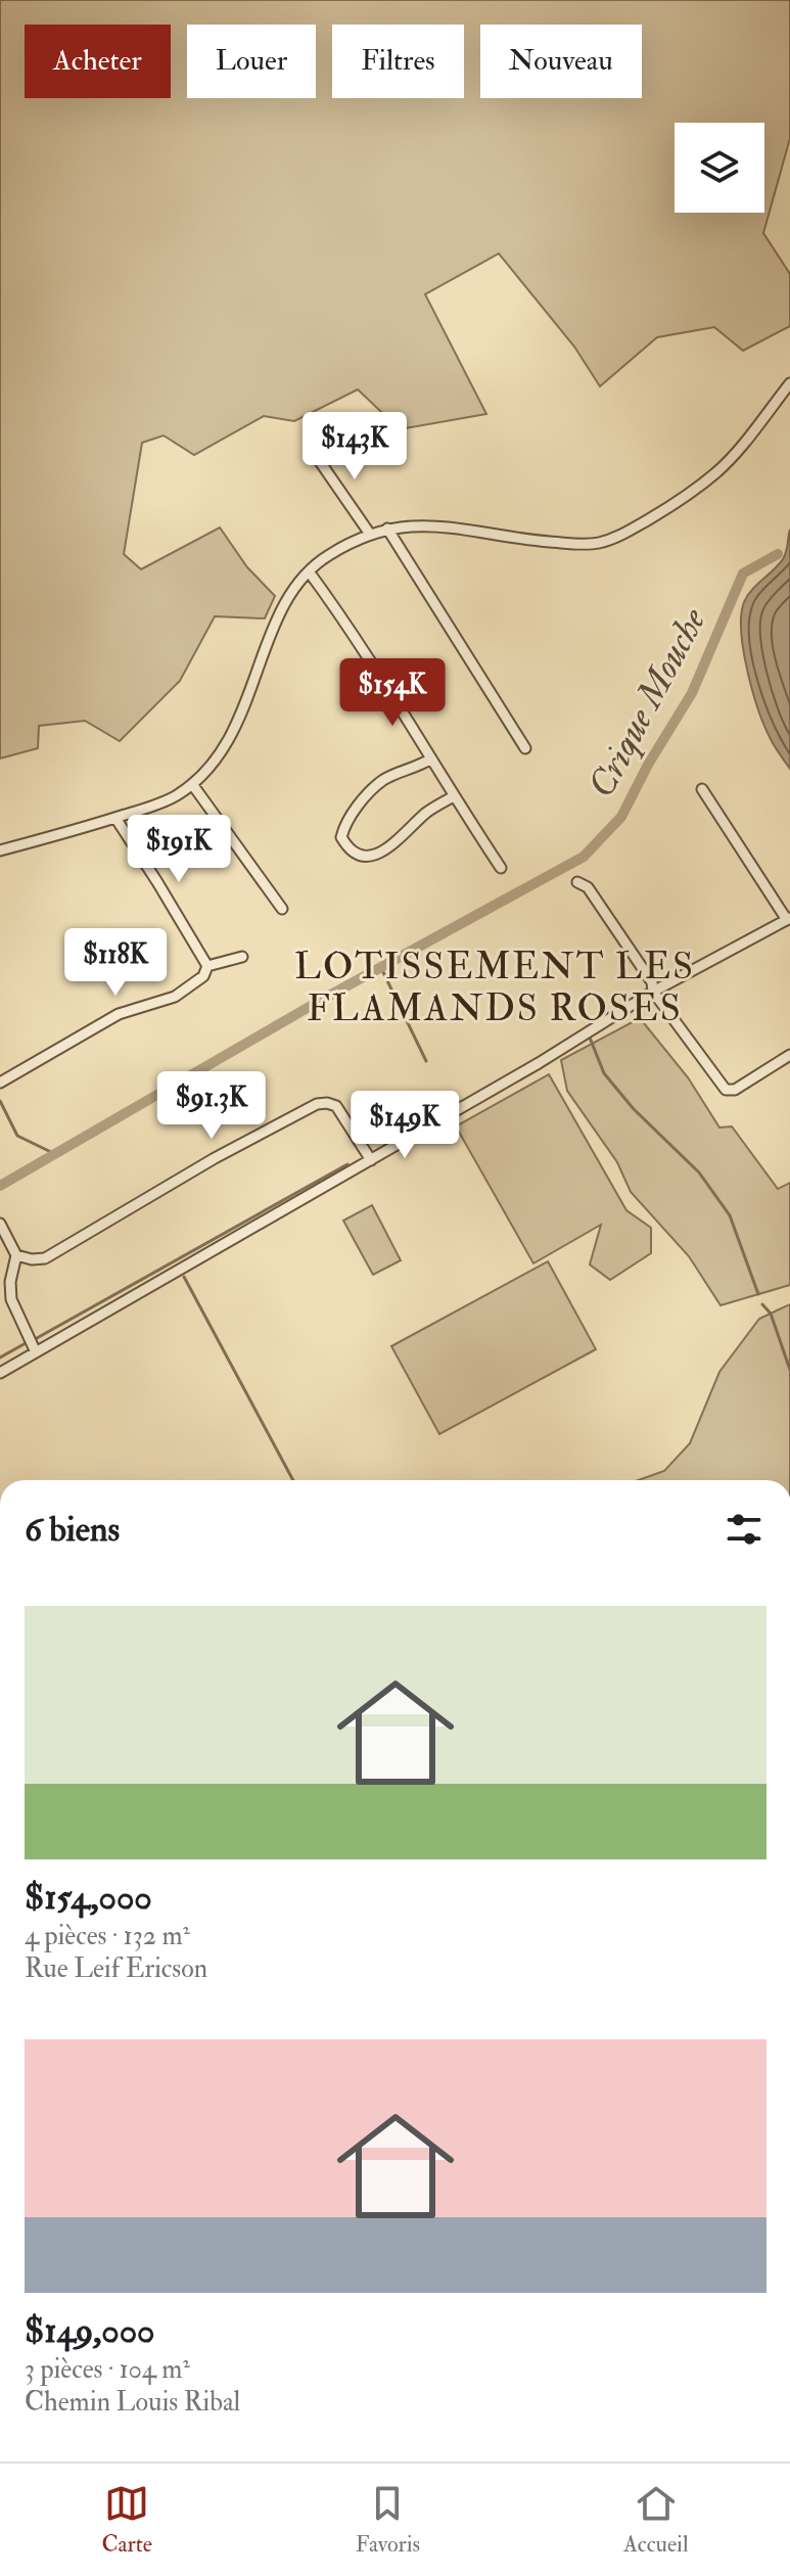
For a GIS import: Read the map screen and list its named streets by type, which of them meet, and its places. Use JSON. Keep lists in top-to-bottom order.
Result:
{
  "districts": ["LOTISSEMENT LES FLAMANDS ROSES"],
  "water": ["Crique Mouche"],
  "page": {
    "chip": [
      "Acheter",
      "Louer",
      "Filtres",
      "Nouveau"
    ],
    "price": [
      "$143K",
      "$154K",
      "$191K",
      "$118K",
      "$91.3K",
      "$149K"
    ],
    "heading": "6 biens",
    "list": [
      {
        "name": "$154,000",
        "note": "4 pièces · 132 m² · Rue Leif Ericson"
      },
      {
        "name": "$149,000",
        "note": "3 pièces · 104 m² · Chemin Louis Ribal"
      }
    ],
    "tabs": ["Carte", "Favoris", "Accueil"]
  }
}
